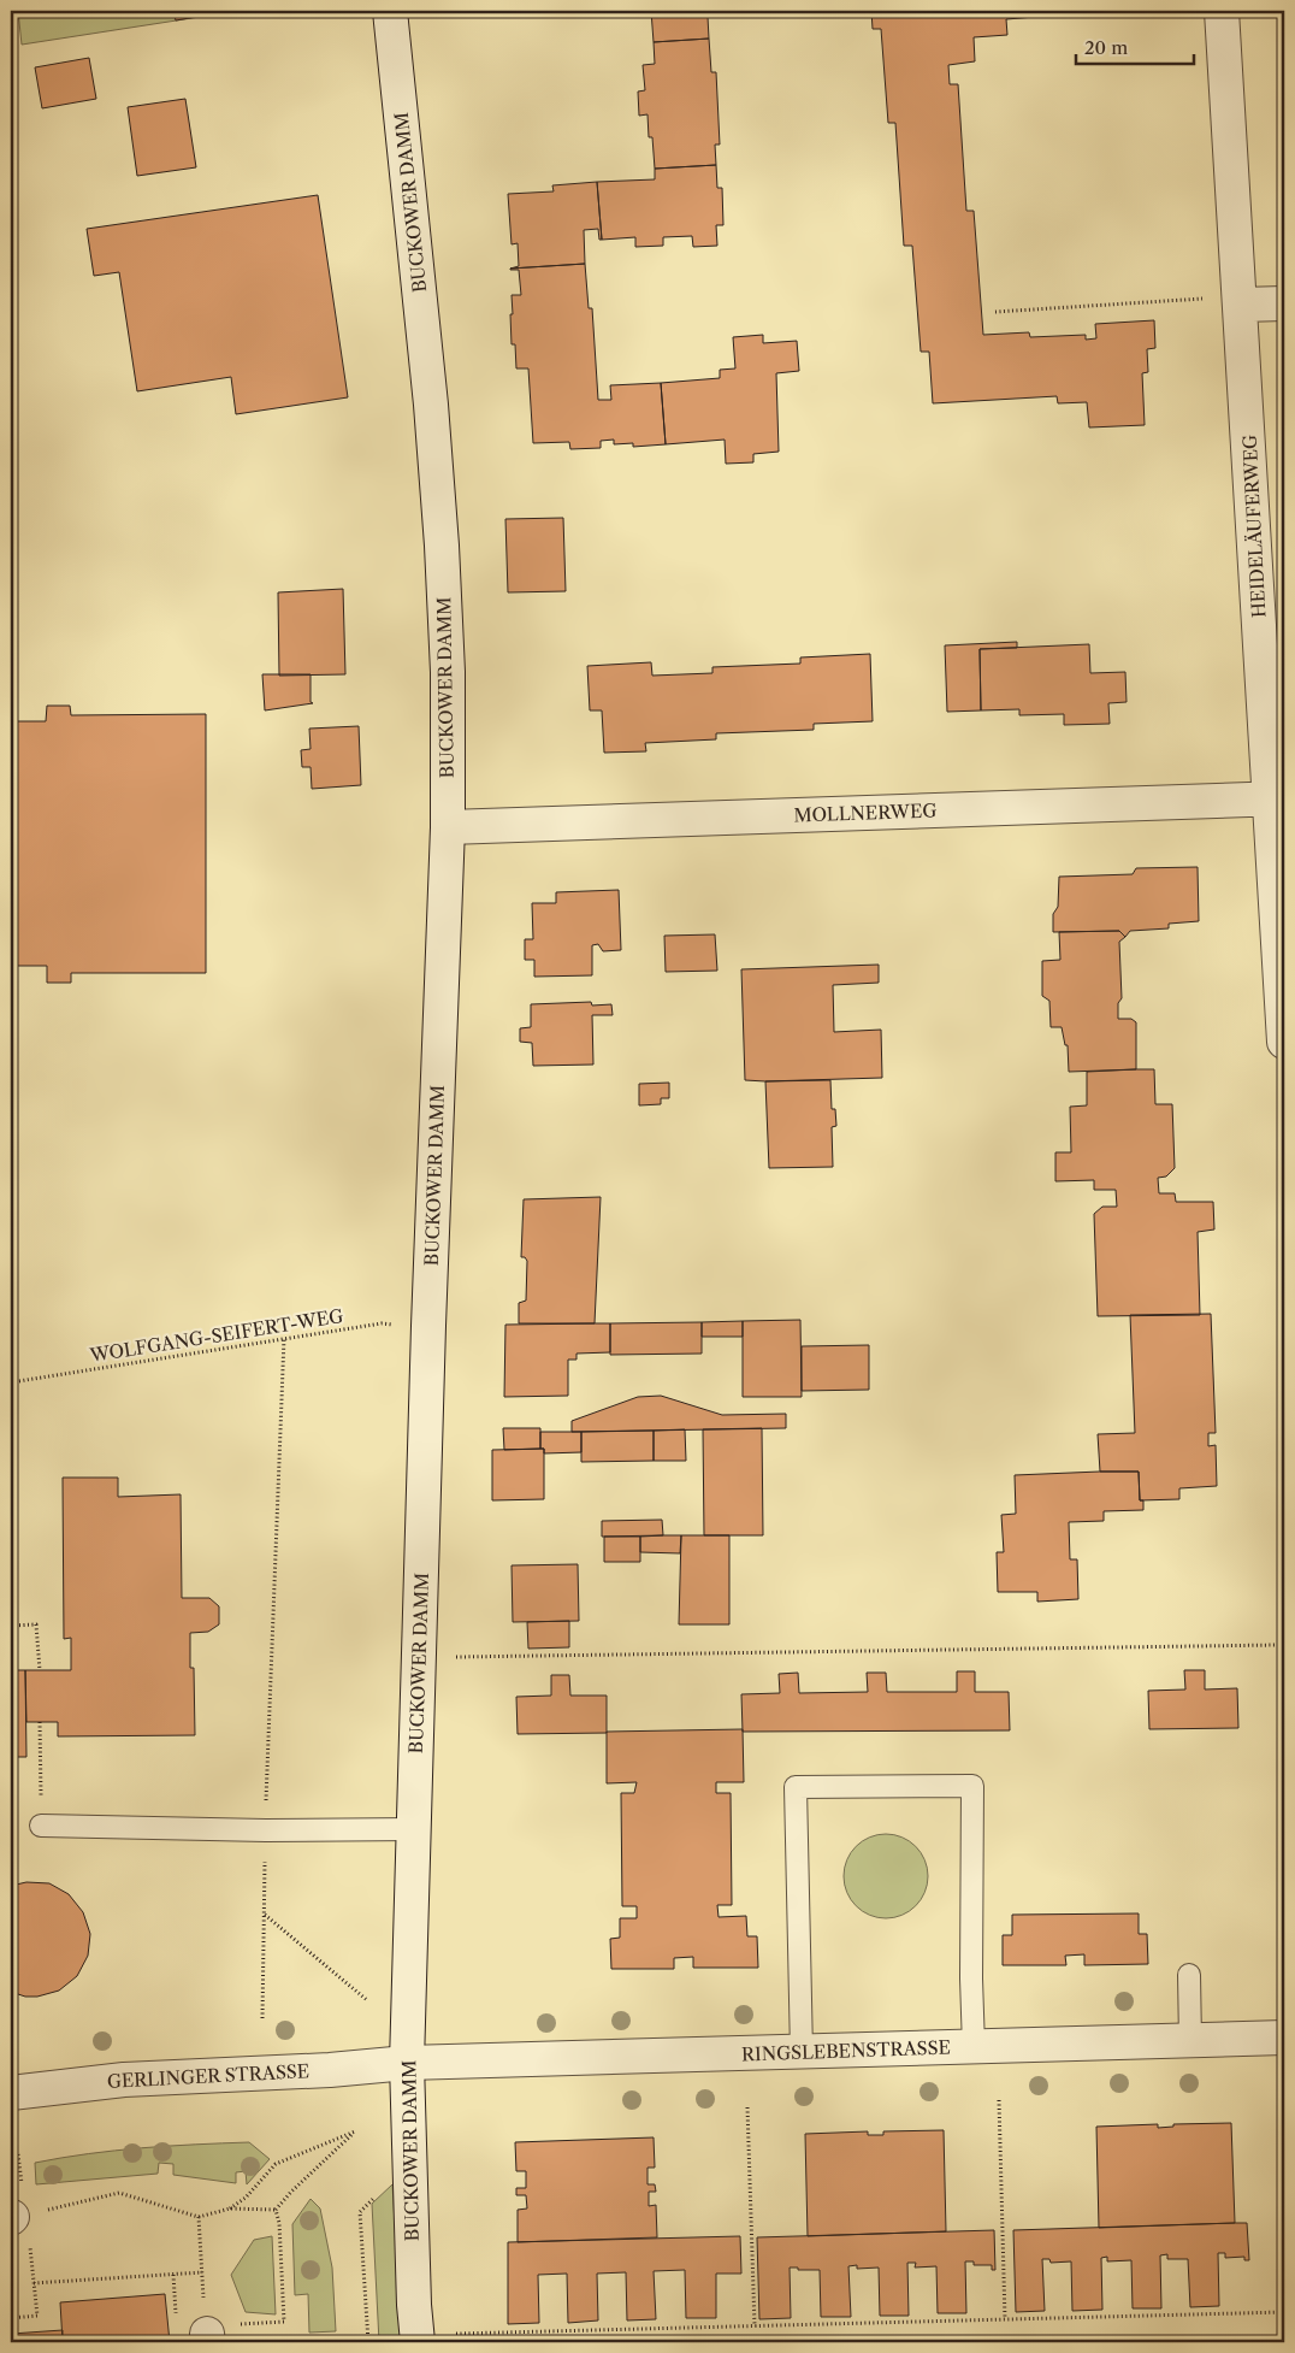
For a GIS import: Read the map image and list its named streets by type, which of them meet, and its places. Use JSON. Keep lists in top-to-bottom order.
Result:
{
  "streets": {
    "street": [
      "BUCKOWER DAMM",
      "HEIDELÄUFERWEG",
      "MOLLNERWEG",
      "RINGSLEBENSTRASSE",
      "GERLINGER STRASSE"
    ],
    "path": ["WOLFGANG-SEIFERT-WEG"]
  },
  "crossings": [
    ["BUCKOWER DAMM", "MOLLNERWEG"],
    ["BUCKOWER DAMM", "WOLFGANG-SEIFERT-WEG"],
    ["BUCKOWER DAMM", "RINGSLEBENSTRASSE"],
    ["BUCKOWER DAMM", "GERLINGER STRASSE"],
    ["HEIDELÄUFERWEG", "MOLLNERWEG"],
    ["RINGSLEBENSTRASSE", "GERLINGER STRASSE"]
  ],
  "scale_bar": "20 m"
}
